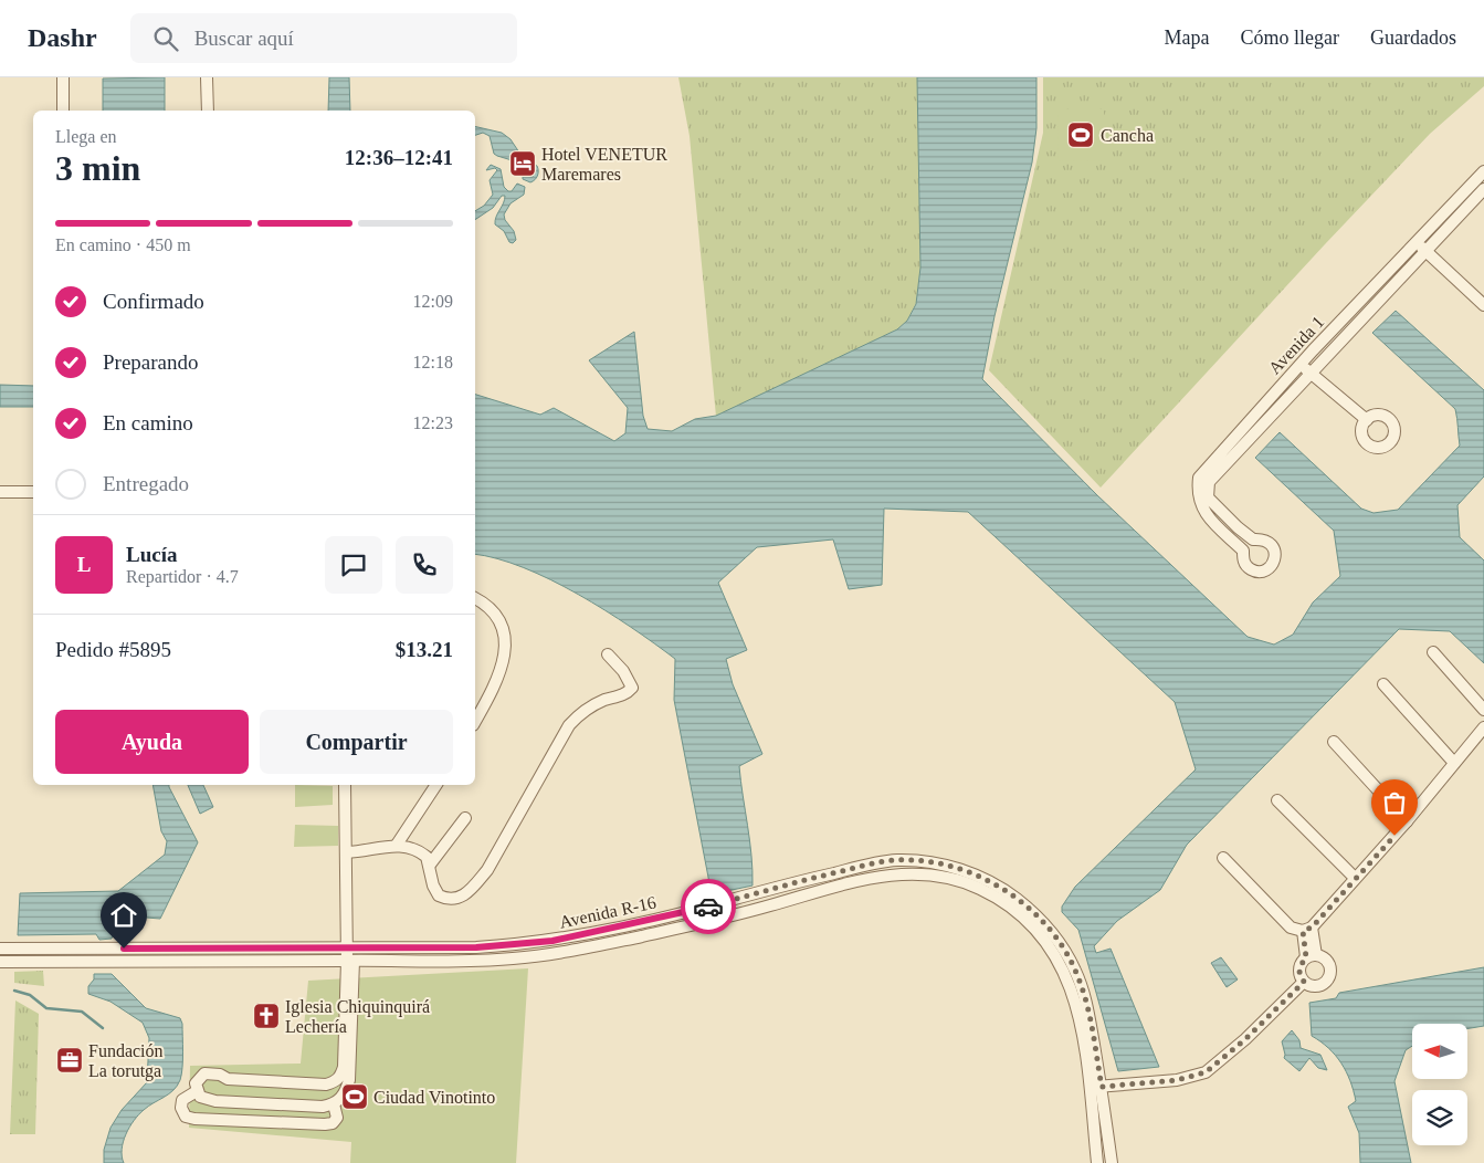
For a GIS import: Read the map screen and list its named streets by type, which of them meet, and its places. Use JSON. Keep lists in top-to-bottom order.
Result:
{
  "streets": {
    "street": ["Avenida 1", "Avenida R-16"]
  },
  "places": {
    "sports": ["Cancha", "Ciudad Vinotinto"],
    "hotel": ["Hotel VENETUR Maremares"],
    "church": ["Iglesia Chiquinquirá Lechería"],
    "office": ["Fundación La torutga"]
  },
  "north": "left",
  "page": {
    "header": "Dashr",
    "search": "Buscar aquí",
    "nav": ["Mapa", "Cómo llegar", "Guardados"],
    "heading": ["3 min", "Llega en", "12:36–12:41"],
    "panel": [
      "Lucía",
      "Repartidor · 4.7",
      "Pedido #5895",
      "$13.21"
    ],
    "bar": "En camino · 450 m",
    "list": [
      ["Confirmado", "12:09"],
      ["Preparando", "12:18"],
      ["En camino", "12:23"],
      "Entregado"
    ],
    "round": "L",
    "buttons": ["Ayuda", "Compartir"]
  }
}
